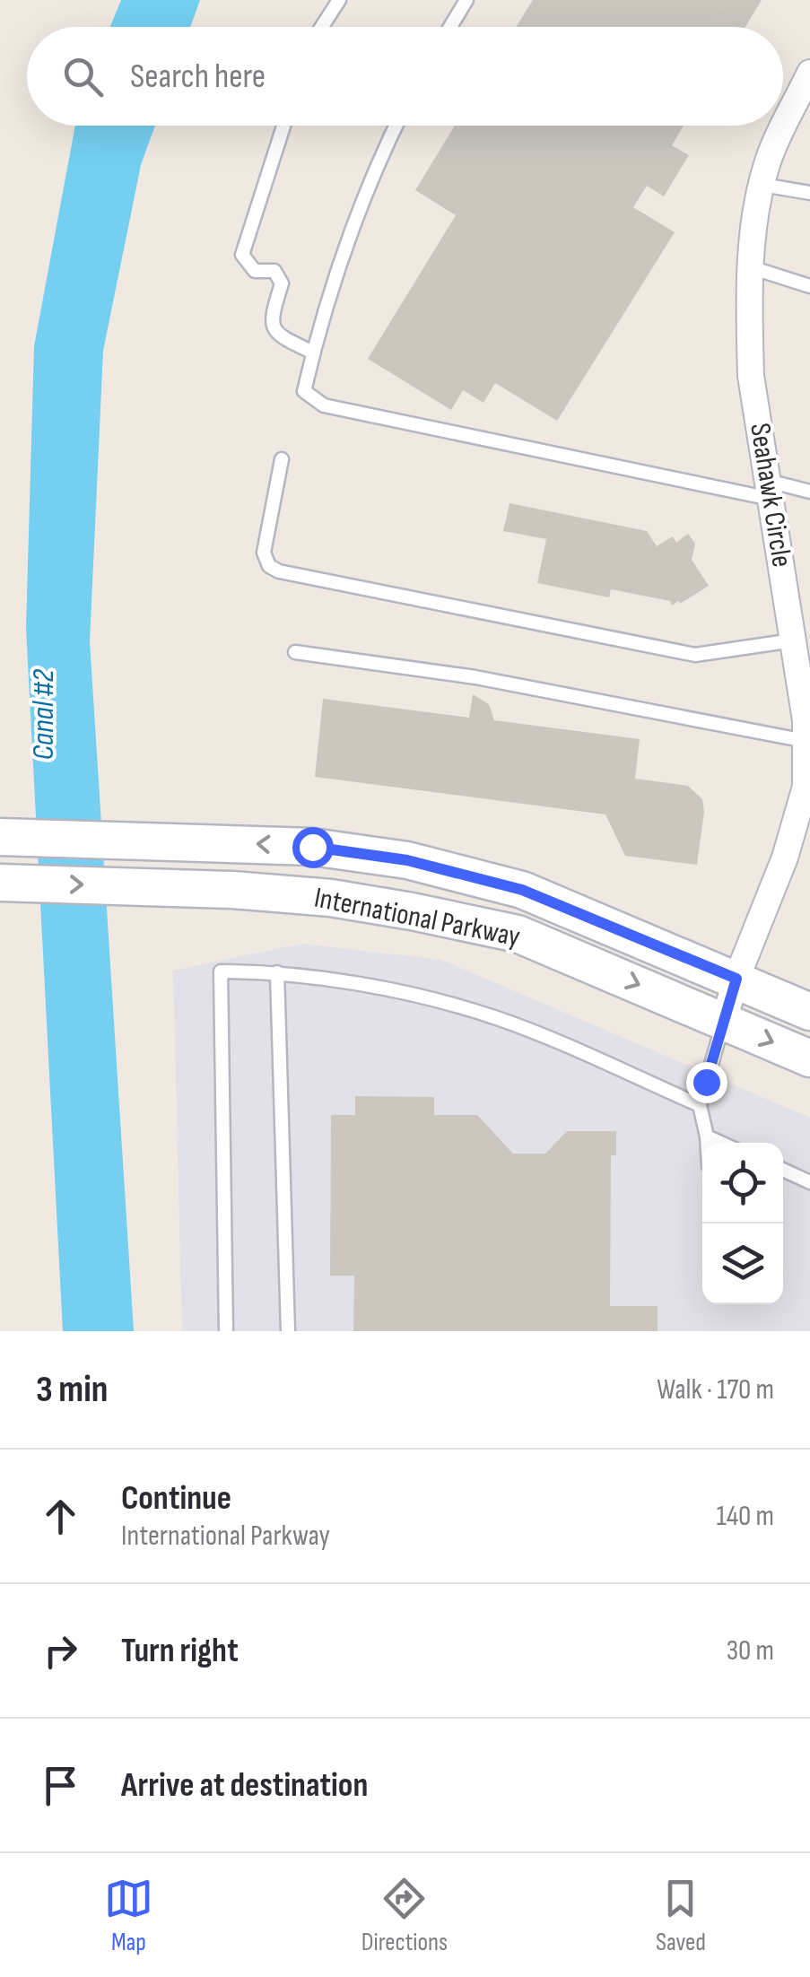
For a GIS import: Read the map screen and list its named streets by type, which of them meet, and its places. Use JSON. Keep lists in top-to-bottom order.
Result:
{
  "streets": {
    "main road": ["International Parkway"],
    "street": ["Seahawk Circle"]
  },
  "crossings": [
    ["Seahawk Circle", "International Parkway"]
  ],
  "water": ["Canal #2"],
  "page": {
    "search": "Search here",
    "heading": ["3 min", "Walk · 170 m"],
    "list": [
      ["Continue", "International Parkway", "140 m"],
      ["Turn right", "30 m"],
      "Arrive at destination"
    ],
    "nav": ["Map", "Directions", "Saved"]
  }
}
